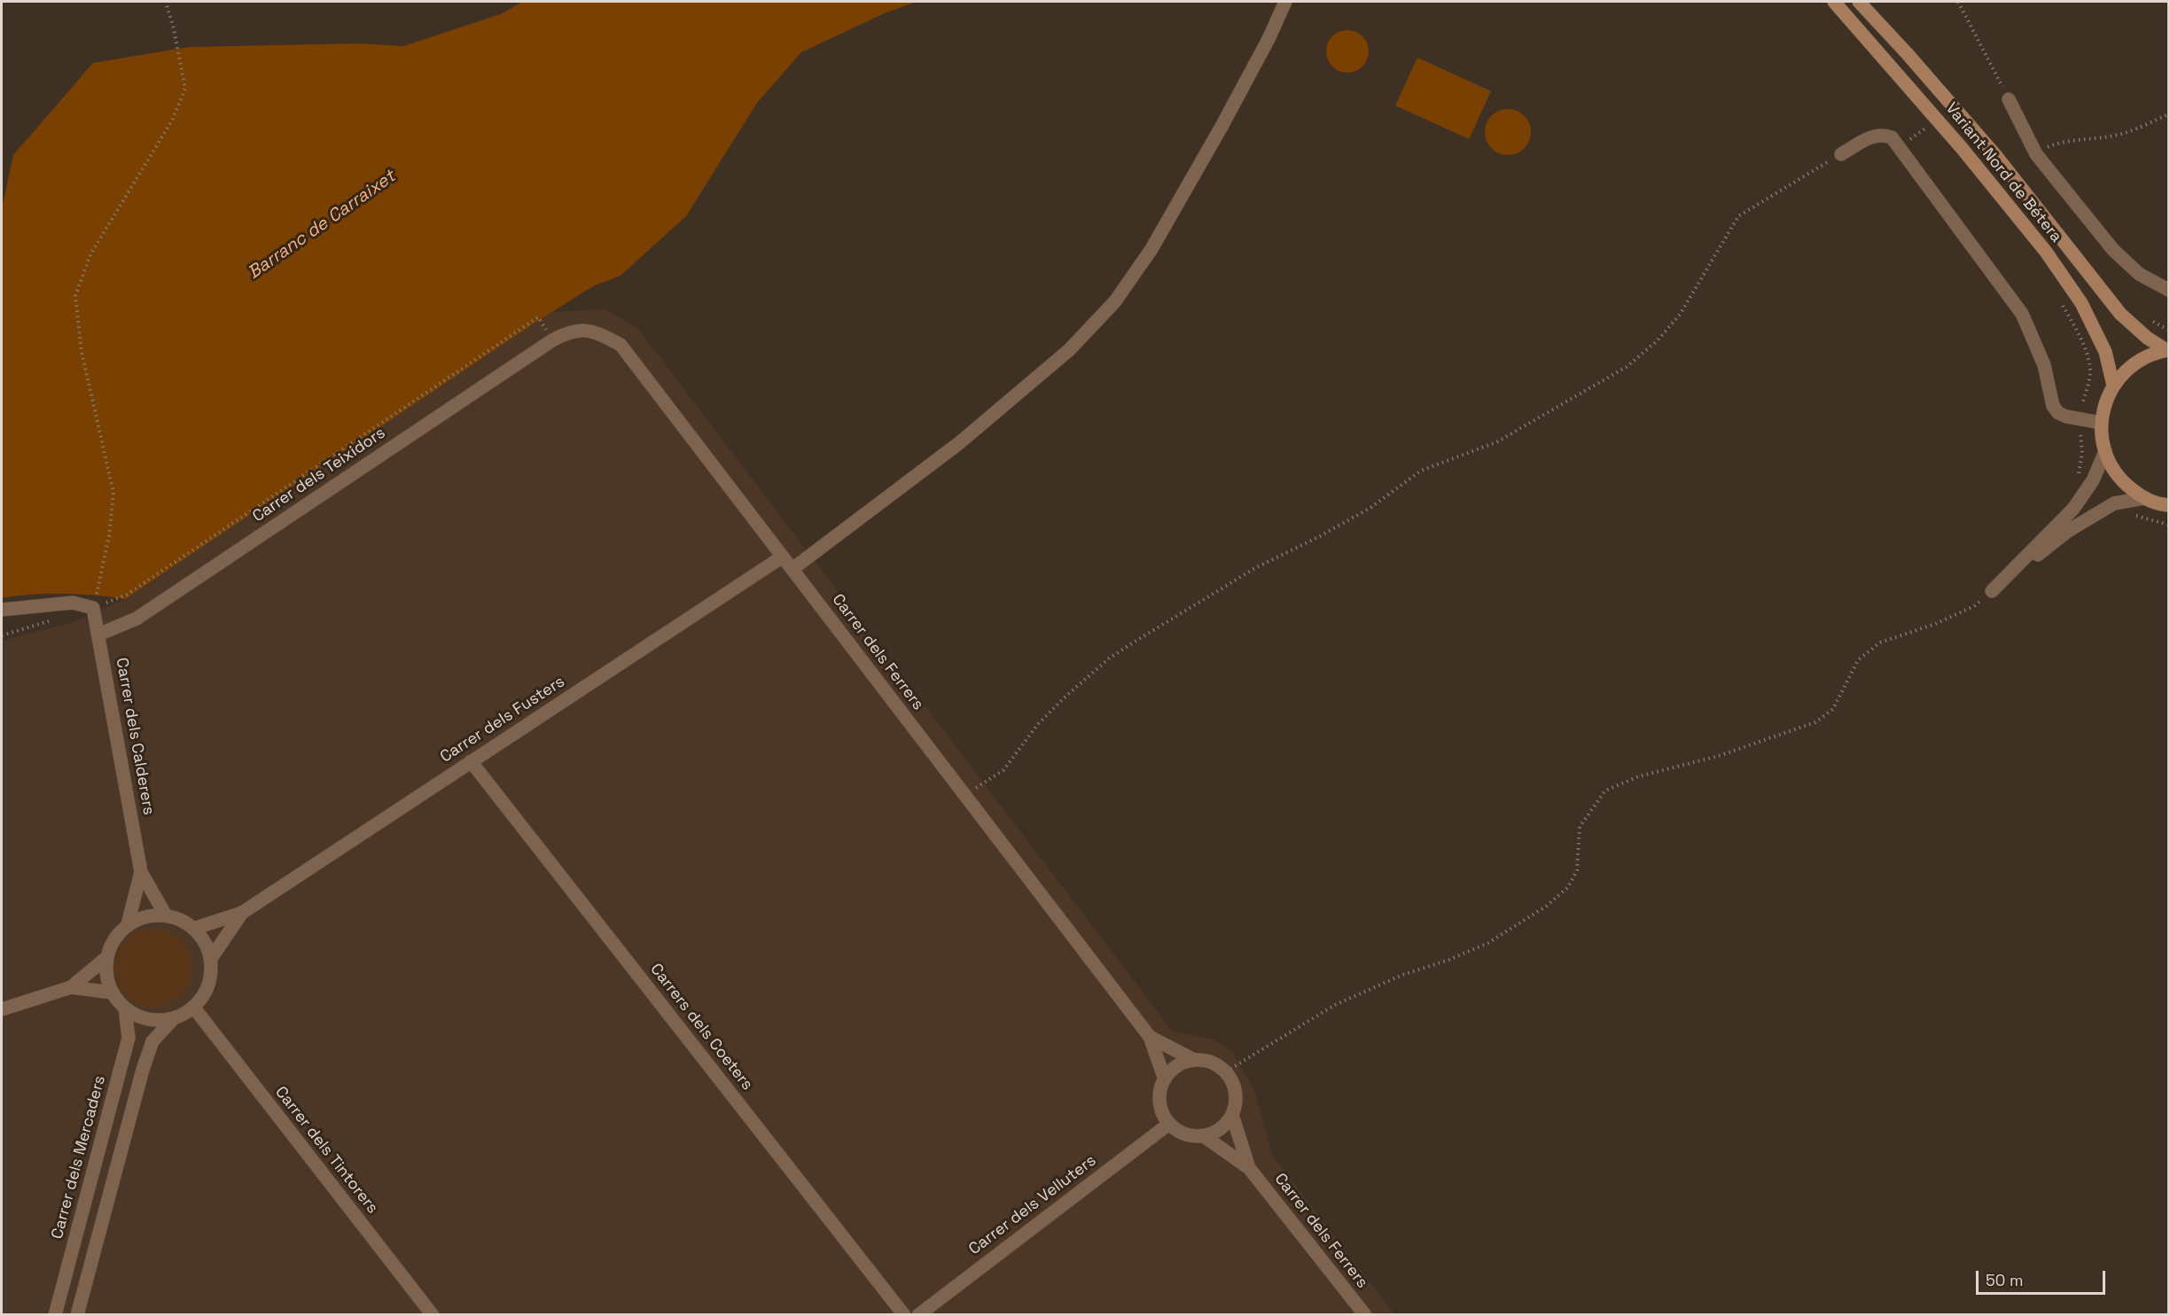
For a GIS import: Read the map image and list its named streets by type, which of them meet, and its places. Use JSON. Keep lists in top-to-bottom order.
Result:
{
  "streets": {
    "main road": ["Variant Nord de Bétera"],
    "street": [
      "Carrer dels Teixidors",
      "Carrer dels Ferrers",
      "Carrer dels Fusters",
      "Carrer dels Calderers",
      "Carrers dels Coeters",
      "Carrer dels Tintorers",
      "Carrer dels Mercaders",
      "Carrer dels Velluters"
    ]
  },
  "crossings": [
    ["Carrer dels Teixidors", "Carrer dels Ferrers"],
    ["Carrer dels Teixidors", "Carrer dels Calderers"],
    ["Carrer dels Ferrers", "Carrer dels Fusters"],
    ["Carrer dels Ferrers", "Carrer dels Velluters"],
    ["Carrer dels Fusters", "Carrer dels Calderers"],
    ["Carrer dels Fusters", "Carrers dels Coeters"],
    ["Carrer dels Fusters", "Carrer dels Tintorers"],
    ["Carrer dels Fusters", "Carrer dels Mercaders"],
    ["Carrer dels Calderers", "Carrer dels Tintorers"],
    ["Carrer dels Calderers", "Carrer dels Mercaders"],
    ["Carrer dels Tintorers", "Carrer dels Mercaders"]
  ],
  "water": ["Barranc de Carraixet"],
  "scale_bar": "50 m"
}
